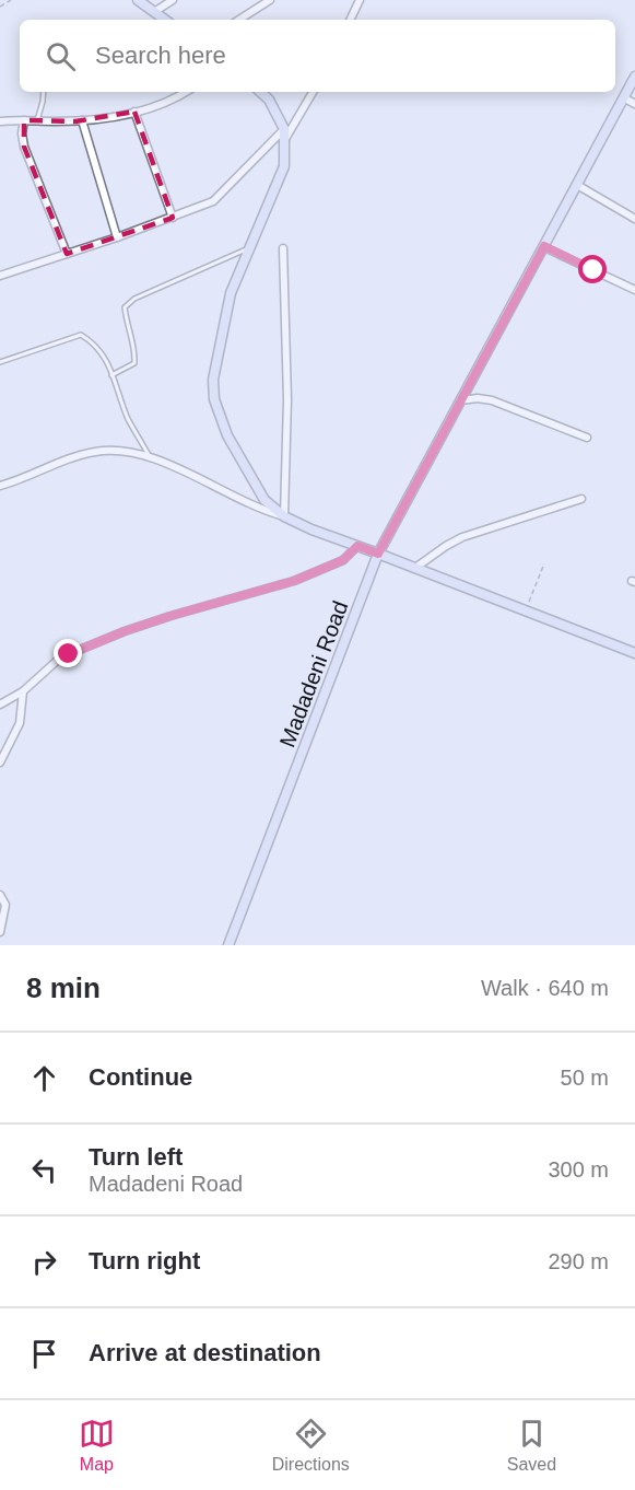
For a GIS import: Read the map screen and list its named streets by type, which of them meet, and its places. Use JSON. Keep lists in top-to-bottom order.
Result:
{
  "streets": {
    "street": ["Madadeni Road"]
  },
  "page": {
    "search": "Search here",
    "heading": ["8 min", "Walk · 640 m"],
    "list": [
      ["Continue", "50 m"],
      ["Turn left", "Madadeni Road", "300 m"],
      ["Turn right", "290 m"],
      "Arrive at destination"
    ],
    "nav": ["Map", "Directions", "Saved"]
  }
}
